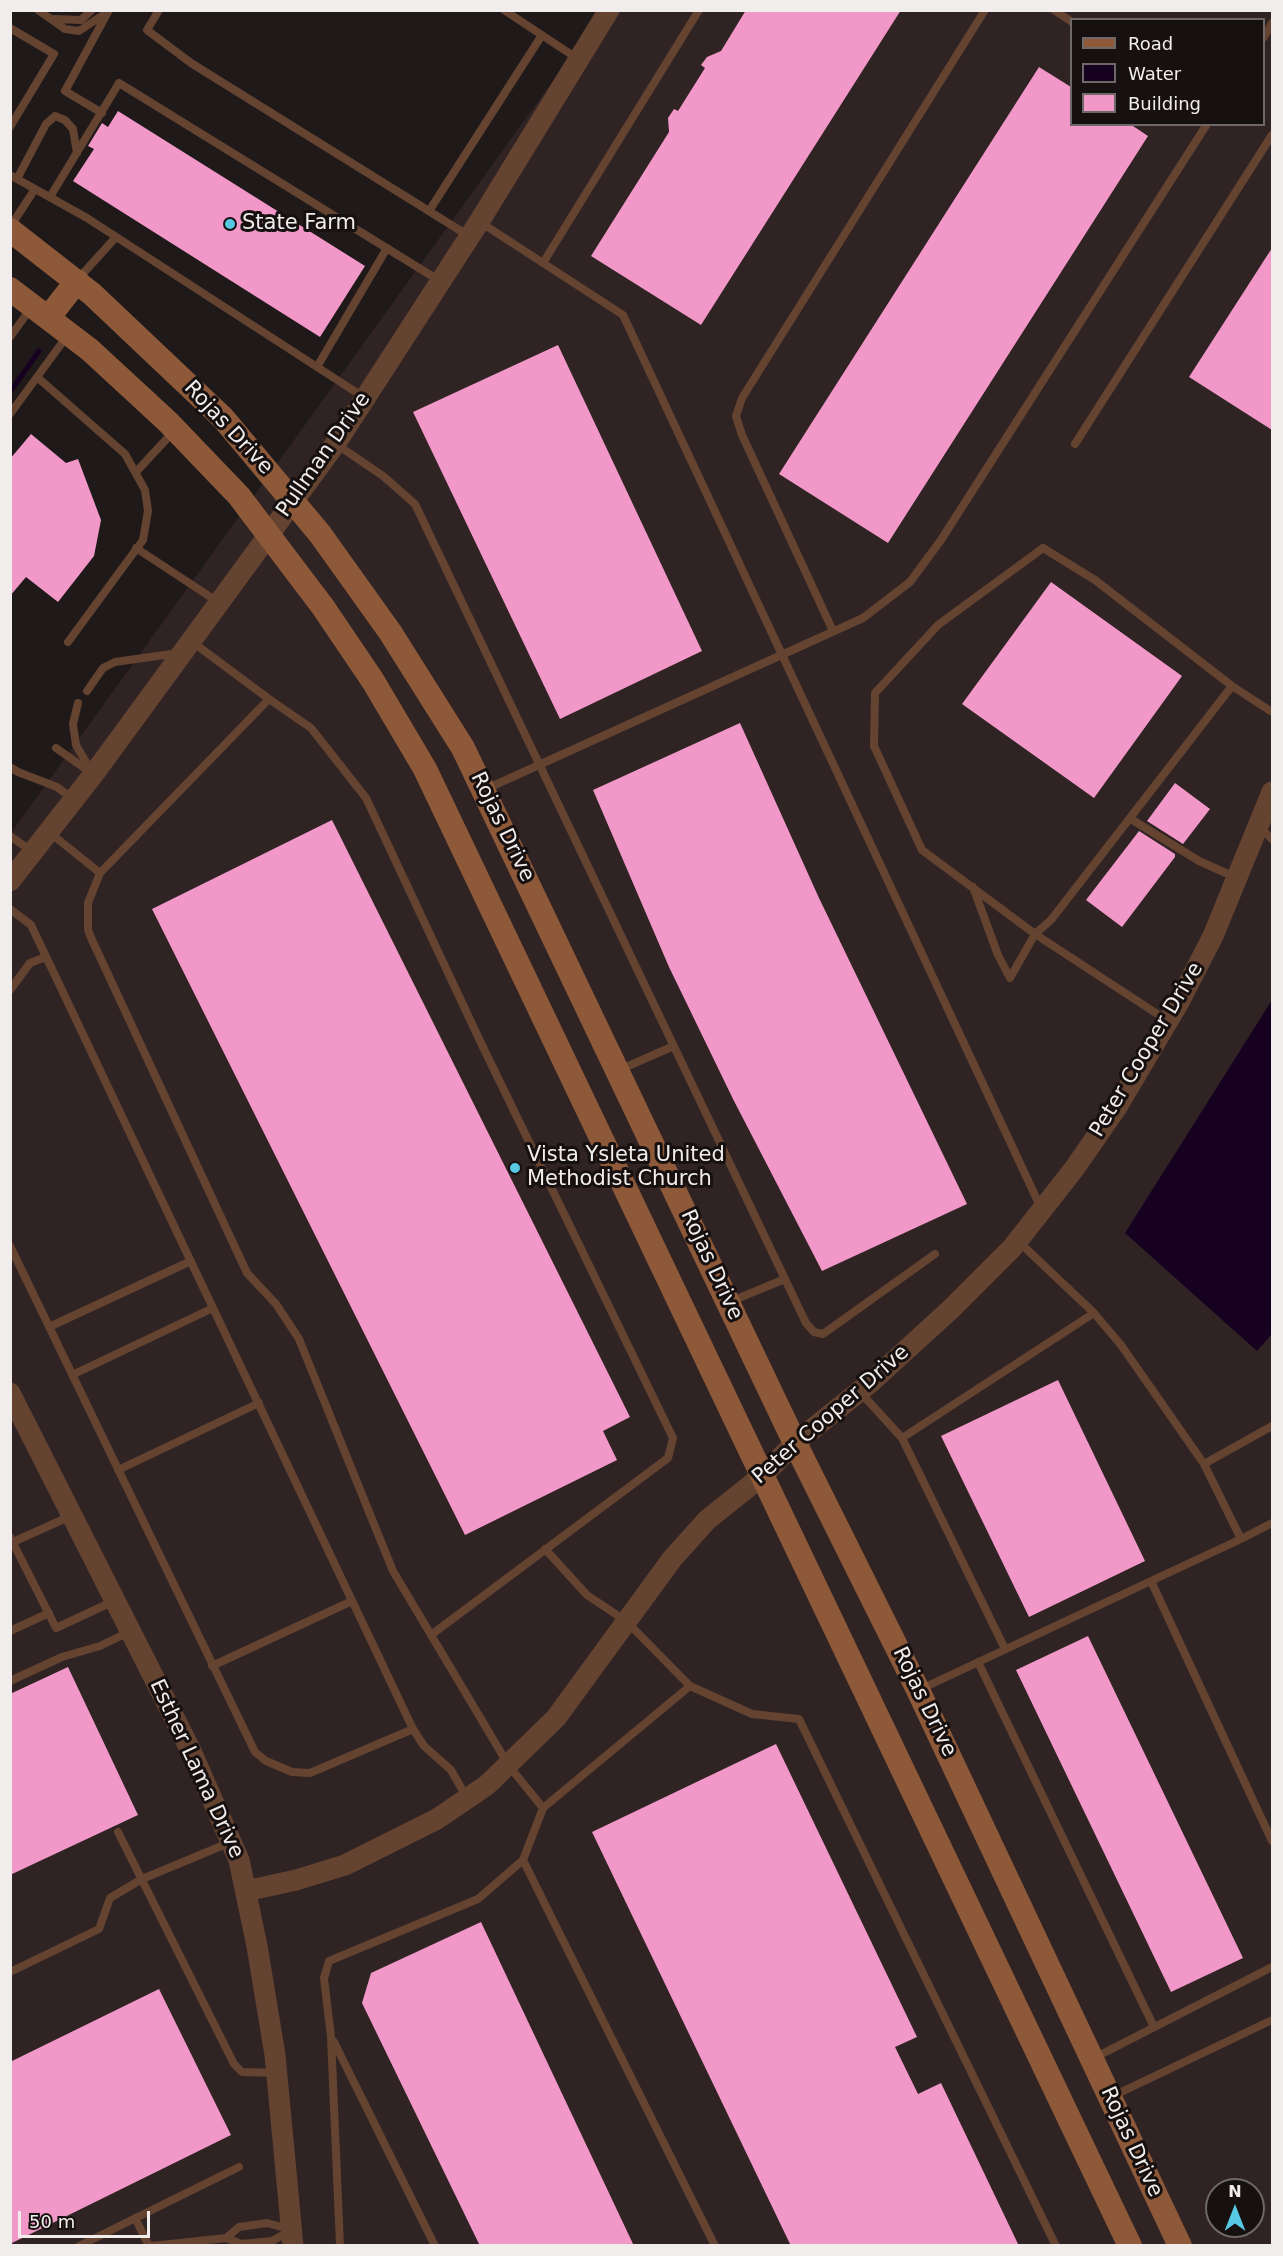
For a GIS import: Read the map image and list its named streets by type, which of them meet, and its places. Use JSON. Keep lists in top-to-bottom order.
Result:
{
  "streets": {
    "main road": ["Rojas Drive"],
    "street": ["Pullman Drive", "Peter Cooper Drive", "Esther Lama Drive"]
  },
  "crossings": [
    ["Rojas Drive", "Pullman Drive"],
    ["Rojas Drive", "Peter Cooper Drive"],
    ["Peter Cooper Drive", "Esther Lama Drive"]
  ],
  "places": ["State Farm", "Vista Ysleta United Methodist Church"],
  "legend": ["Road", "Water", "Building"],
  "scale_bar": "50 m",
  "north": "top"
}
